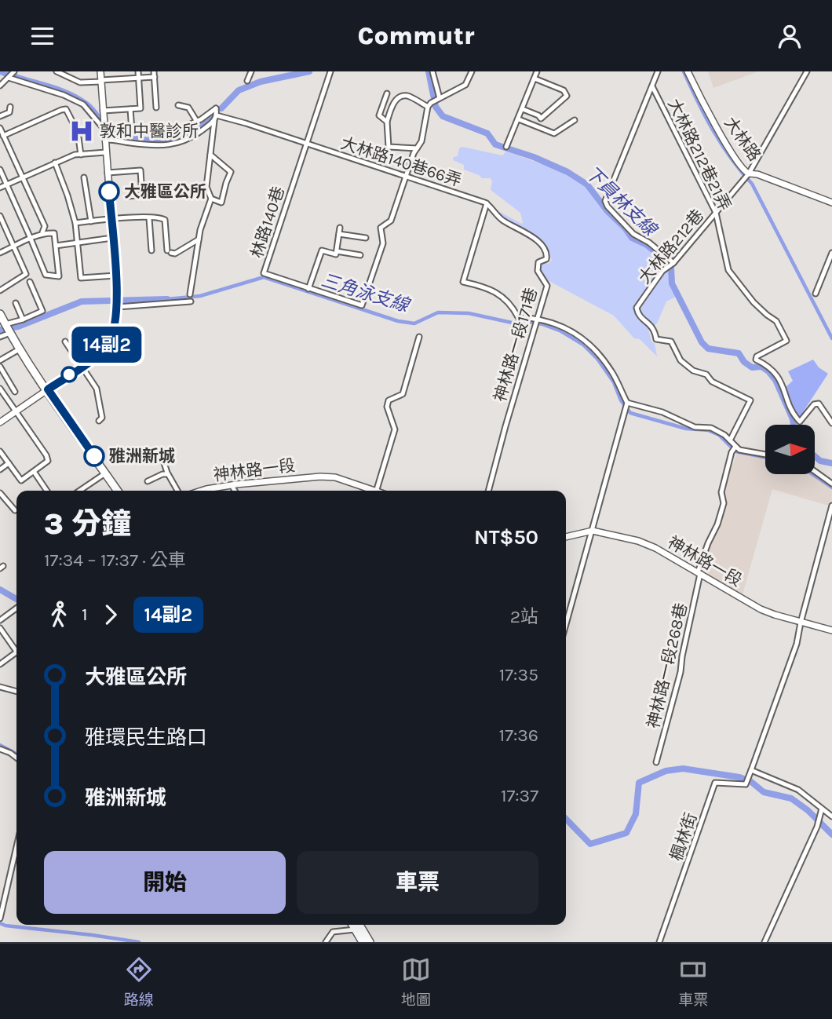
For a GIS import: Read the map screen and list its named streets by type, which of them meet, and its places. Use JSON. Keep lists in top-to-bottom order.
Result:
{
  "streets": {
    "street": [
      "大林路",
      "大林路212巷21弄",
      "大林路140巷66弄",
      "林路140巷",
      "大林路212巷",
      "神林路一段171巷",
      "神林路一段",
      "神林路一段268巷",
      "楓林街"
    ]
  },
  "crossings": [
    ["大林路", "大林路212巷"],
    ["大林路212巷21弄", "大林路212巷"],
    ["大林路140巷66弄", "林路140巷"],
    ["大林路140巷66弄", "神林路一段171巷"],
    ["神林路一段", "神林路一段268巷"]
  ],
  "water": ["下員林支線", "三角泳支線"],
  "places": {
    "hospital": ["敦和中醫診所"],
    "other": ["大雅區公所", "雅洲新城"]
  },
  "lines": ["bus line 14副2"],
  "north": "right",
  "page": {
    "header": "Commutr",
    "on_map": "14副2",
    "heading": ["3 分鐘", "17:34 – 17:37 · 公車", "NT$50"],
    "legs": ["1", "14副2", "2站"],
    "list": [
      {
        "name": "大雅區公所",
        "value": "17:35"
      },
      {
        "name": "雅環民生路口",
        "value": "17:36"
      },
      {
        "name": "雅洲新城",
        "value": "17:37"
      }
    ],
    "buttons": ["開始", "車票"],
    "tabs": ["路線", "地圖", "車票"]
  }
}
